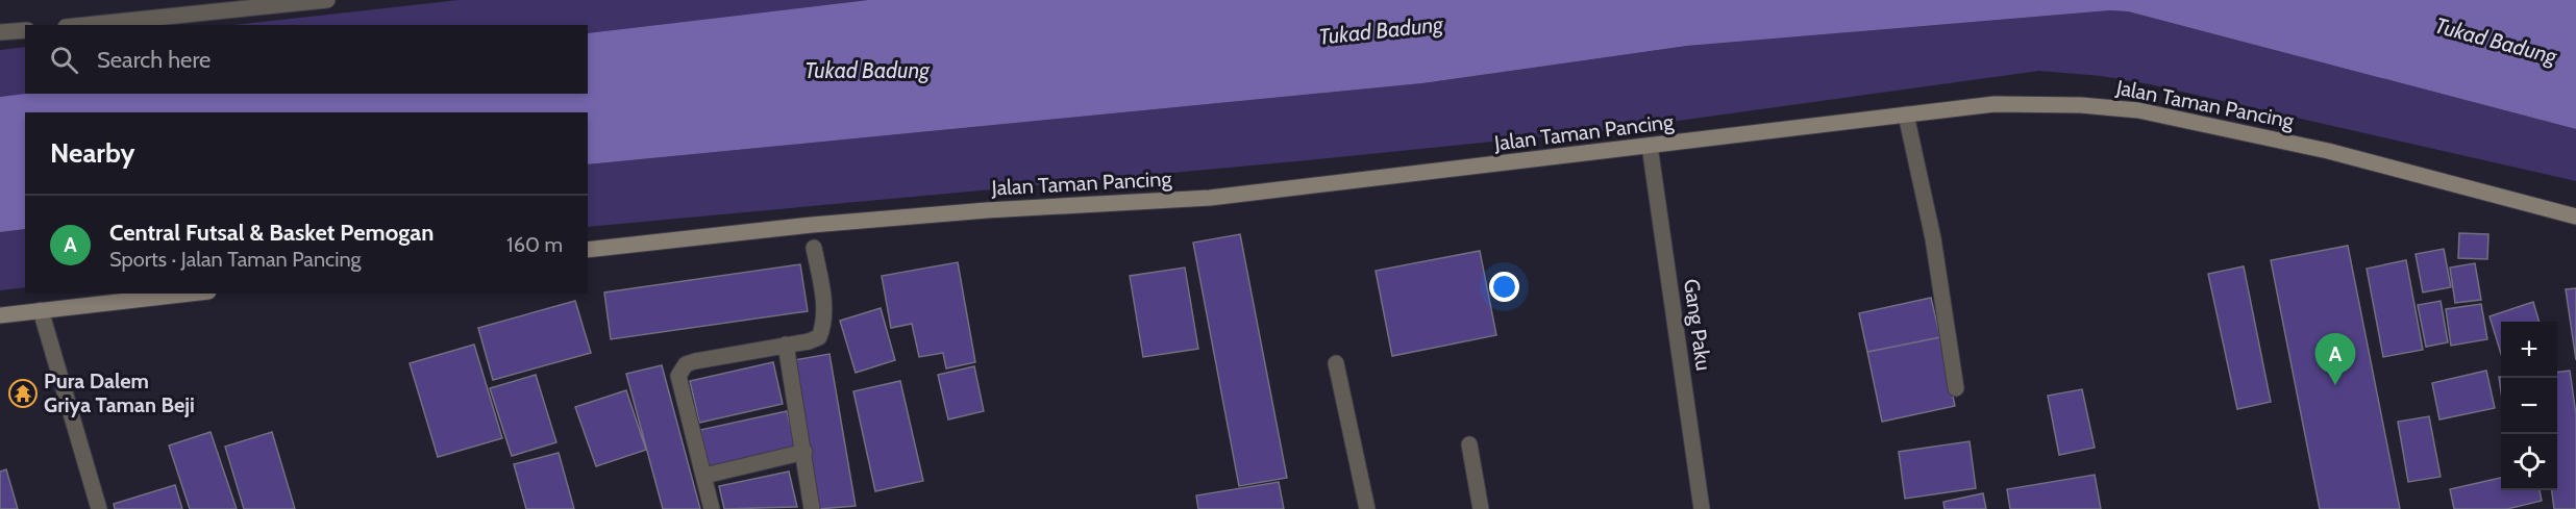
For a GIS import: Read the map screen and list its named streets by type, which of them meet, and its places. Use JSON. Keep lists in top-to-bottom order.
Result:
{
  "streets": {
    "street": ["Jalan Taman Pancing", "Gang Paku"]
  },
  "crossings": [
    ["Jalan Taman Pancing", "Gang Paku"]
  ],
  "water": ["Tukad Badung"],
  "places": {
    "temple": ["Pura Dalem Griya Taman Beji"]
  },
  "page": {
    "search": "Search here",
    "heading": "Nearby",
    "list": [
      {
        "mark": "A",
        "name": "Central Futsal & Basket Pemogan",
        "note": "Sports · Jalan Taman Pancing",
        "value": "160 m"
      }
    ],
    "map_buttons": ["+", "−"],
    "pins": "A"
  }
}
